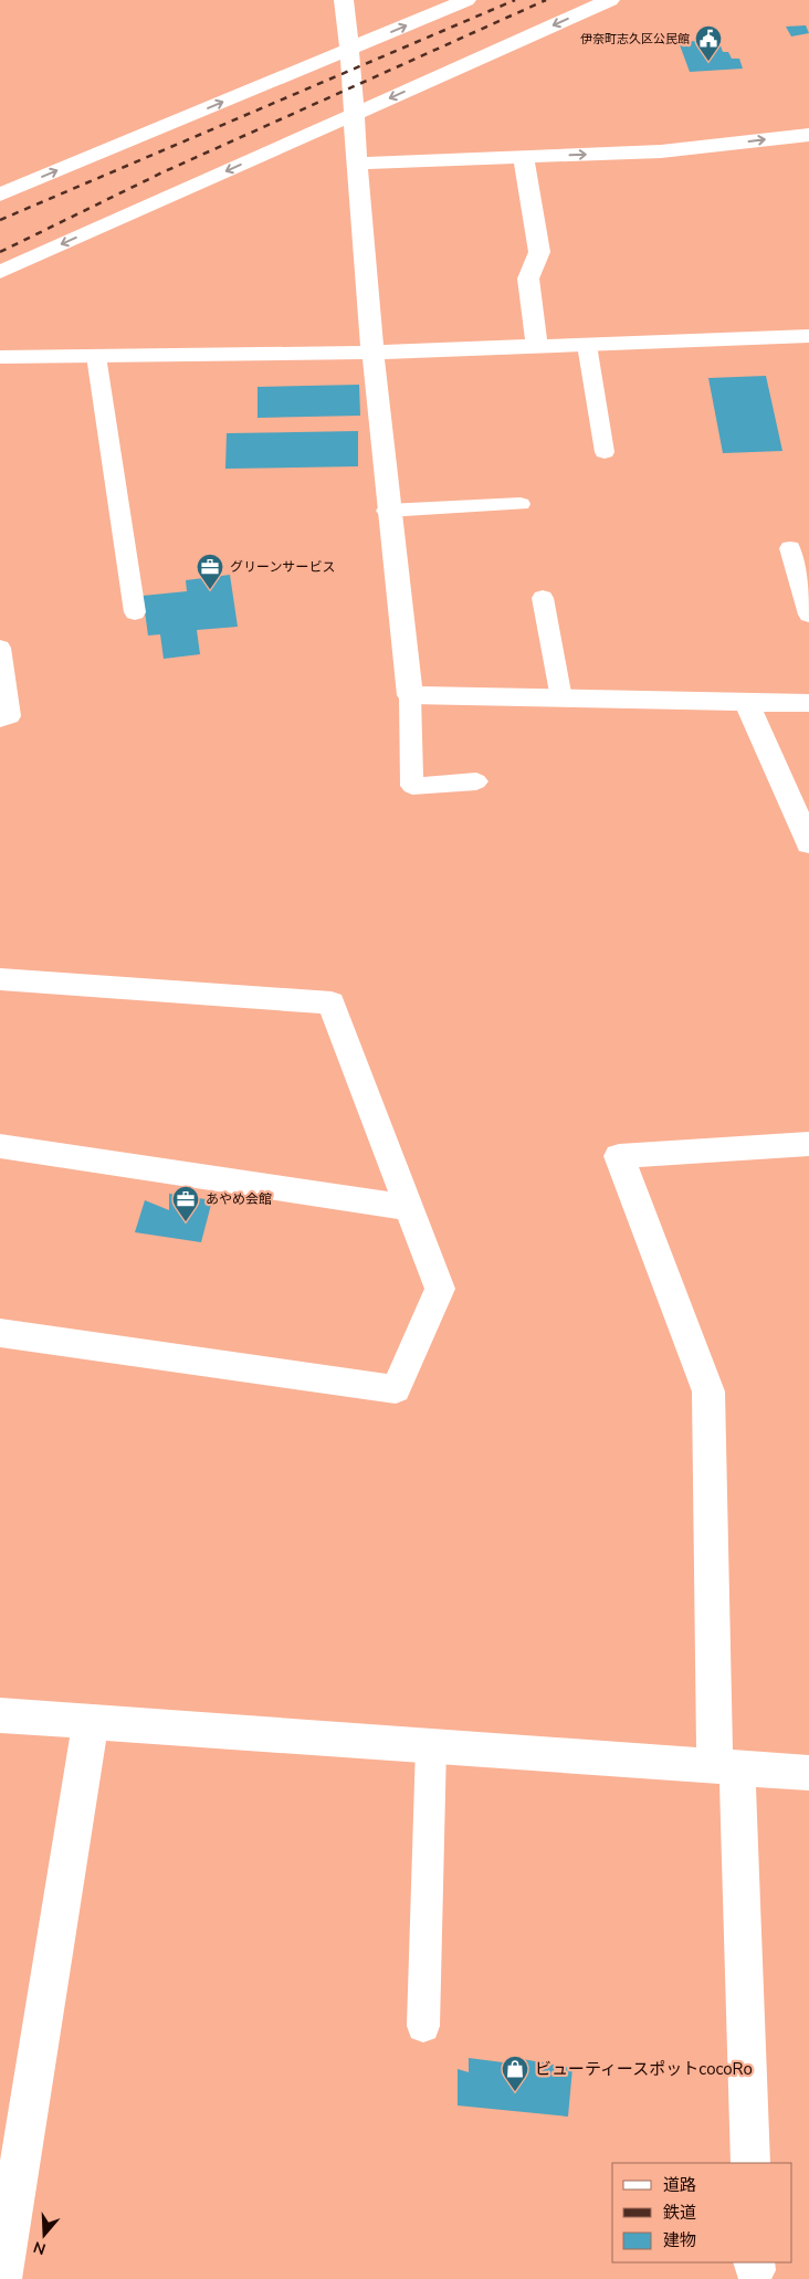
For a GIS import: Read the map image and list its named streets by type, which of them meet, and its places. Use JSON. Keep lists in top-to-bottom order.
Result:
{
  "places": {
    "public building": ["伊奈町志久区公民館"],
    "office": ["グリーンサービス", "あやめ会館"],
    "shop": ["ビューティースポットcocoRo"]
  },
  "legend": ["道路", "鉄道", "建物"],
  "north": "bottom"
}
